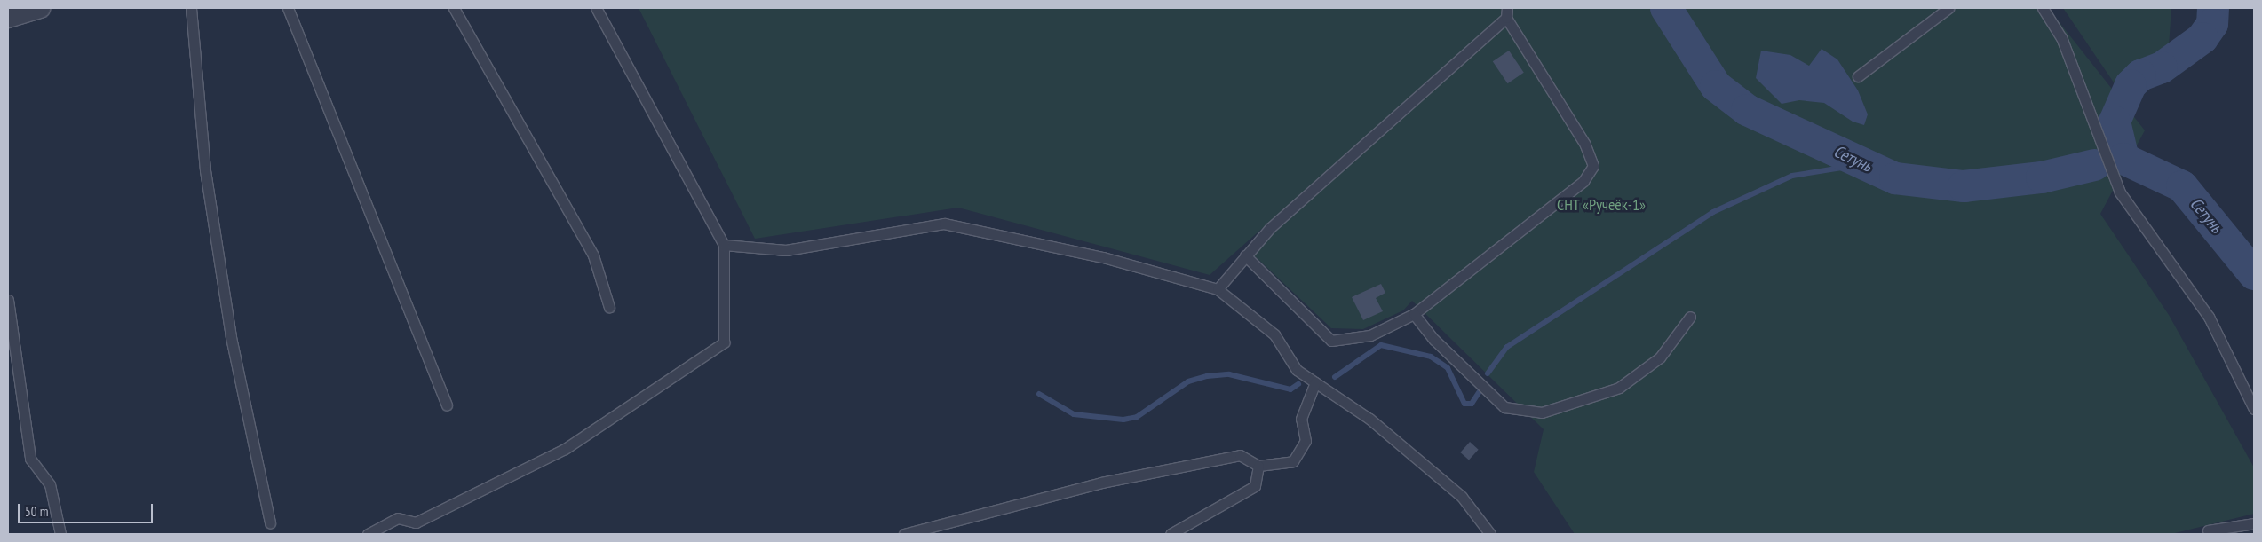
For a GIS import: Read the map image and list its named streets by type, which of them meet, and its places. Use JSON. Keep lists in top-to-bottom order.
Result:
{
  "water": ["Сетунь"],
  "parks": ["СНТ «Ручеёк-1»"],
  "scale_bar": "50 m"
}
